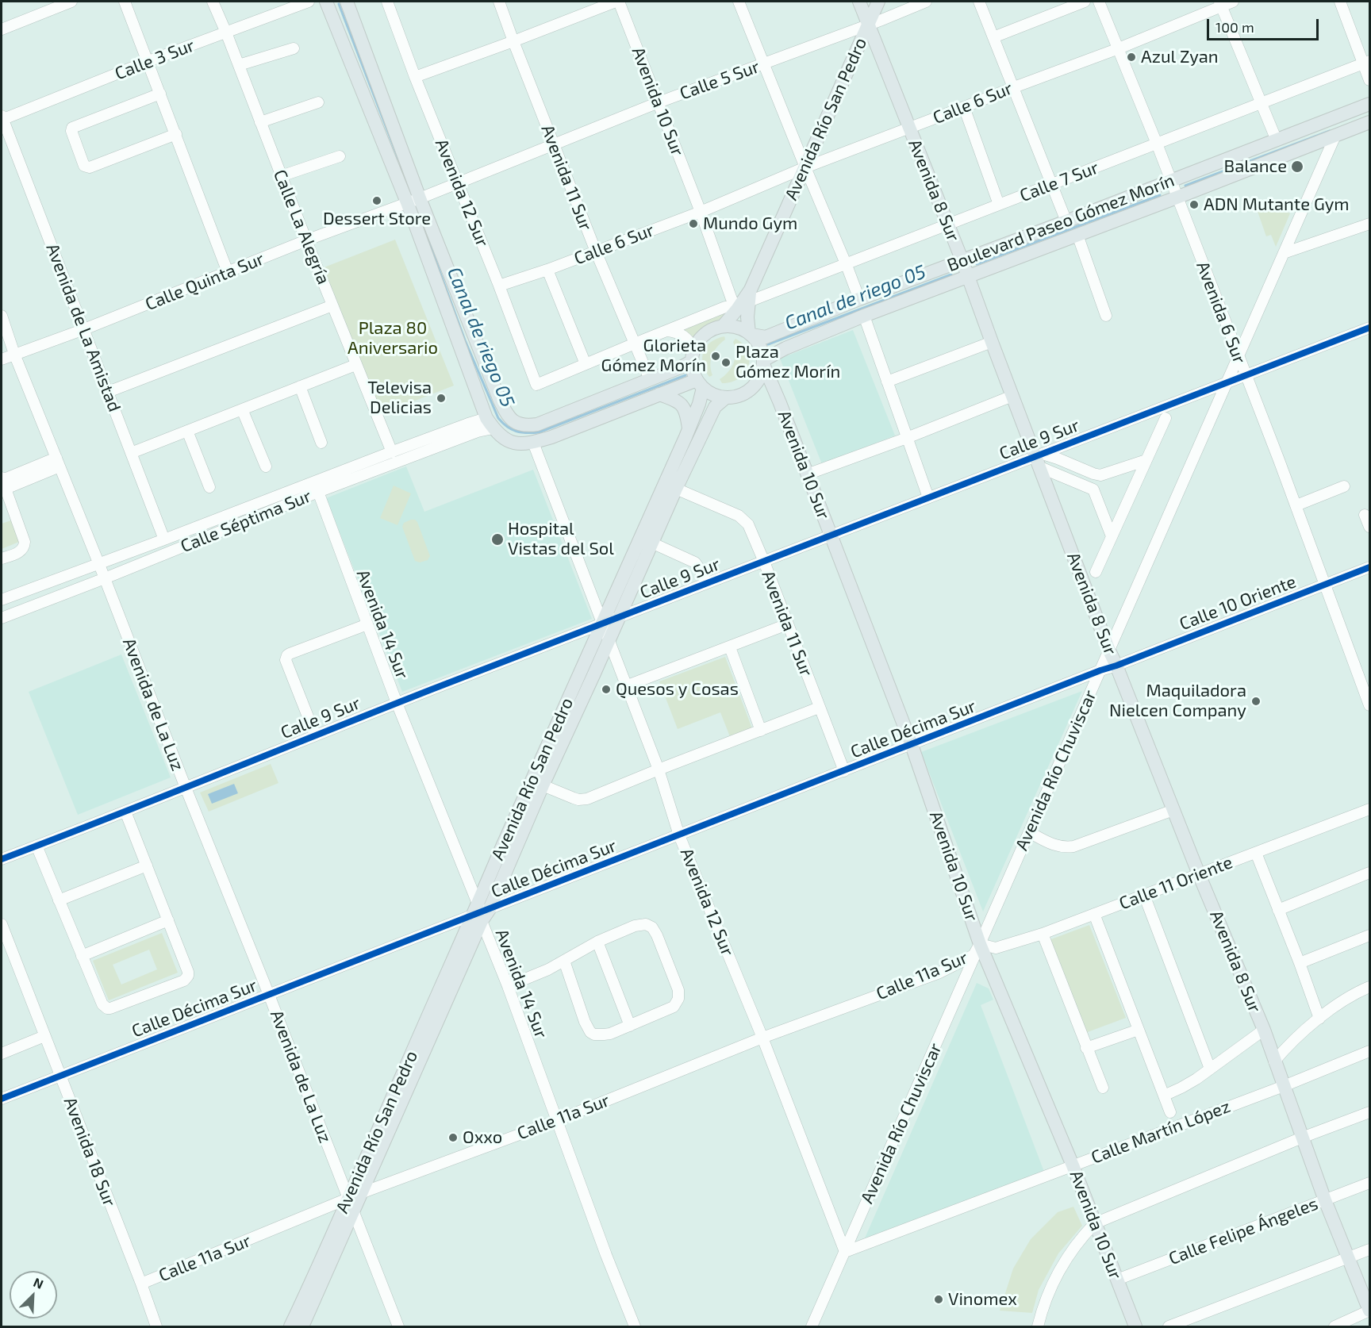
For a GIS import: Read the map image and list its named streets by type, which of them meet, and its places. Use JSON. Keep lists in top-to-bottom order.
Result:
{
  "streets": {
    "main road": [
      "Avenida 10 Sur",
      "Avenida Río San Pedro",
      "Avenida 8 Sur",
      "Boulevard Paseo Gómez Morín"
    ],
    "street": [
      "Calle 3 Sur",
      "Calle 5 Sur",
      "Calle 6 Sur",
      "Avenida 11 Sur",
      "Calle 7 Sur",
      "Avenida 12 Sur",
      "Calle La Alegría",
      "Calle Quinta Sur",
      "Avenida 6 Sur",
      "Avenida de La Amistad",
      "Calle 9 Sur",
      "Calle Séptima Sur",
      "Calle 10 Oriente",
      "Avenida 14 Sur",
      "Avenida de La Luz",
      "Calle Décima Sur",
      "Avenida Río Chuviscar",
      "Calle 11 Oriente",
      "Calle 11a Sur",
      "Calle Martín López",
      "Avenida 18 Sur",
      "Calle Felipe Ángeles"
    ]
  },
  "crossings": [
    ["Calle 3 Sur", "Calle La Alegría"],
    ["Calle 3 Sur", "Avenida de La Amistad"],
    ["Calle 5 Sur", "Avenida 10 Sur"],
    ["Calle 5 Sur", "Avenida Río San Pedro"],
    ["Calle 5 Sur", "Avenida 11 Sur"],
    ["Calle 5 Sur", "Avenida 8 Sur"],
    ["Calle 5 Sur", "Avenida 12 Sur"],
    ["Calle 5 Sur", "Calle Quinta Sur"],
    ["Avenida 10 Sur", "Calle 6 Sur"],
    ["Avenida 10 Sur", "Avenida Río San Pedro"],
    ["Avenida 10 Sur", "Boulevard Paseo Gómez Morín"],
    ["Avenida 10 Sur", "Calle 9 Sur"],
    ["Avenida 10 Sur", "Calle Décima Sur"],
    ["Avenida 10 Sur", "Avenida Río Chuviscar"],
    ["Avenida 10 Sur", "Calle 11 Oriente"],
    ["Avenida 10 Sur", "Calle 11a Sur"],
    ["Avenida 10 Sur", "Calle Martín López"],
    ["Avenida 10 Sur", "Calle Felipe Ángeles"],
    ["Calle 6 Sur", "Avenida Río San Pedro"],
    ["Calle 6 Sur", "Avenida 11 Sur"],
    ["Calle 6 Sur", "Avenida 8 Sur"],
    ["Calle 6 Sur", "Avenida 12 Sur"],
    ["Calle 6 Sur", "Avenida 6 Sur"],
    ["Avenida Río San Pedro", "Avenida 11 Sur"],
    ["Avenida Río San Pedro", "Calle 7 Sur"],
    ["Avenida Río San Pedro", "Avenida 8 Sur"],
    ["Avenida Río San Pedro", "Avenida 12 Sur"],
    ["Avenida Río San Pedro", "Boulevard Paseo Gómez Morín"],
    ["Avenida Río San Pedro", "Calle 9 Sur"],
    ["Avenida Río San Pedro", "Avenida 14 Sur"],
    ["Avenida Río San Pedro", "Avenida de La Luz"],
    ["Avenida Río San Pedro", "Calle Décima Sur"],
    ["Avenida Río San Pedro", "Calle 11a Sur"],
    ["Avenida 11 Sur", "Calle 9 Sur"],
    ["Avenida 11 Sur", "Calle Décima Sur"],
    ["Calle 7 Sur", "Avenida 8 Sur"],
    ["Calle 7 Sur", "Avenida 6 Sur"],
    ["Avenida 8 Sur", "Boulevard Paseo Gómez Morín"],
    ["Avenida 8 Sur", "Calle 9 Sur"],
    ["Avenida 8 Sur", "Calle 10 Oriente"],
    ["Avenida 8 Sur", "Calle Décima Sur"],
    ["Avenida 8 Sur", "Avenida Río Chuviscar"],
    ["Avenida 8 Sur", "Calle 11 Oriente"],
    ["Avenida 8 Sur", "Calle Martín López"],
    ["Avenida 8 Sur", "Calle Felipe Ángeles"],
    ["Avenida 12 Sur", "Calle 9 Sur"],
    ["Avenida 12 Sur", "Calle Décima Sur"],
    ["Avenida 12 Sur", "Avenida Río Chuviscar"],
    ["Avenida 12 Sur", "Calle 11a Sur"],
    ["Avenida 12 Sur", "Calle Martín López"],
    ["Boulevard Paseo Gómez Morín", "Avenida 6 Sur"],
    ["Boulevard Paseo Gómez Morín", "Avenida Río Chuviscar"],
    ["Calle La Alegría", "Calle Quinta Sur"],
    ["Calle La Alegría", "Calle Séptima Sur"],
    ["Calle Quinta Sur", "Avenida de La Amistad"],
    ["Calle Quinta Sur", "Avenida de La Luz"],
    ["Avenida 6 Sur", "Calle 9 Sur"],
    ["Avenida 6 Sur", "Calle 10 Oriente"],
    ["Avenida 6 Sur", "Avenida Río Chuviscar"],
    ["Avenida de La Amistad", "Calle Séptima Sur"],
    ["Calle 9 Sur", "Avenida 14 Sur"],
    ["Calle 9 Sur", "Avenida de La Luz"],
    ["Calle 9 Sur", "Avenida Río Chuviscar"],
    ["Calle Séptima Sur", "Avenida 14 Sur"],
    ["Calle Séptima Sur", "Avenida de La Luz"],
    ["Calle 10 Oriente", "Calle Décima Sur"],
    ["Avenida 14 Sur", "Calle Décima Sur"],
    ["Avenida 14 Sur", "Calle 11a Sur"],
    ["Avenida de La Luz", "Calle Décima Sur"],
    ["Avenida de La Luz", "Calle 11a Sur"],
    ["Calle Décima Sur", "Avenida Río Chuviscar"],
    ["Calle Décima Sur", "Avenida 18 Sur"],
    ["Avenida Río Chuviscar", "Calle 11 Oriente"],
    ["Avenida Río Chuviscar", "Calle 11a Sur"],
    ["Avenida Río Chuviscar", "Calle Martín López"],
    ["Calle 11 Oriente", "Calle 11a Sur"],
    ["Calle 11a Sur", "Avenida 18 Sur"]
  ],
  "water": ["Canal de riego 05"],
  "parks": ["Plaza 80 Aniversario"],
  "places": [
    "Azul Zyan",
    "Balance",
    "Dessert Store",
    "ADN Mutante Gym",
    "Mundo Gym",
    "Glorieta Gómez Morín",
    "Plaza Gómez Morín",
    "Televisa Delicias",
    "Hospital Vistas del Sol",
    "Quesos y Cosas",
    "Maquiladora Nielcen Company",
    "Oxxo",
    "Vinomex"
  ],
  "scale_bar": "100 m",
  "north": "top right"
}
